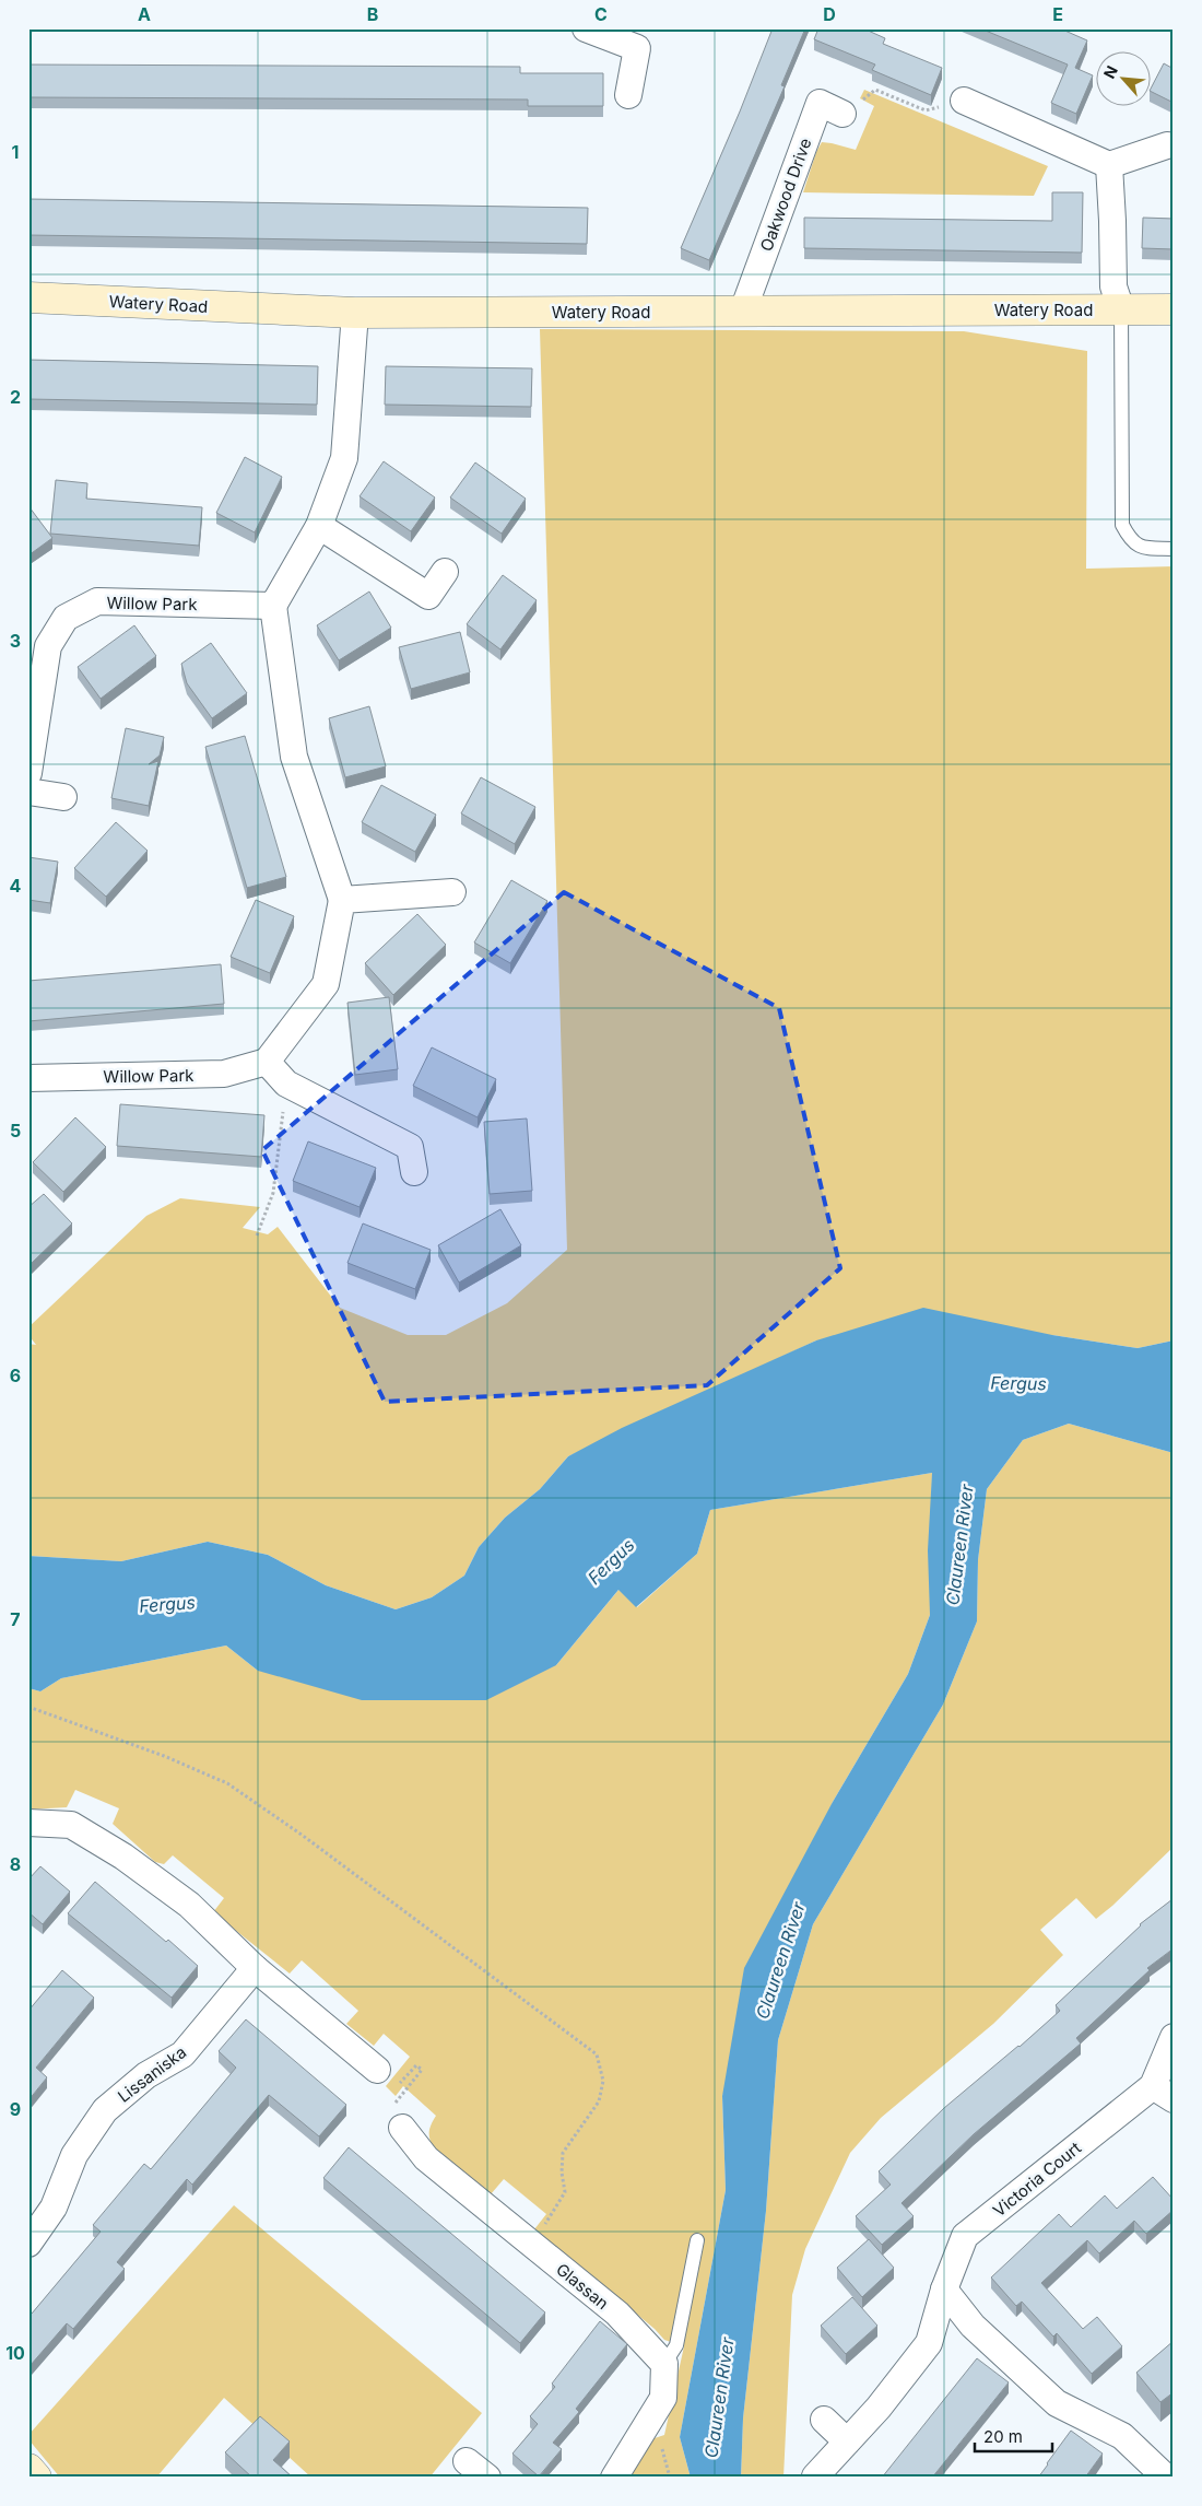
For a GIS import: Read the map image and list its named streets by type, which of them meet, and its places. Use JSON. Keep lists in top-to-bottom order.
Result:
{
  "streets": {
    "street": [
      "Oakwood Drive",
      "Watery Road",
      "Willow Park",
      "Lissaniska",
      "Victoria Court",
      "Glassan"
    ]
  },
  "crossings": [
    ["Oakwood Drive", "Watery Road"]
  ],
  "water": ["Fergus", "Claureen River"],
  "scale_bar": "20 m",
  "north": "top left",
  "grid": {
    "columns": [
      "A",
      "B",
      "C",
      "D",
      "E"
    ],
    "rows": [
      "1",
      "2",
      "3",
      "4",
      "5",
      "6",
      "7",
      "8",
      "9",
      "10"
    ]
  }
}
